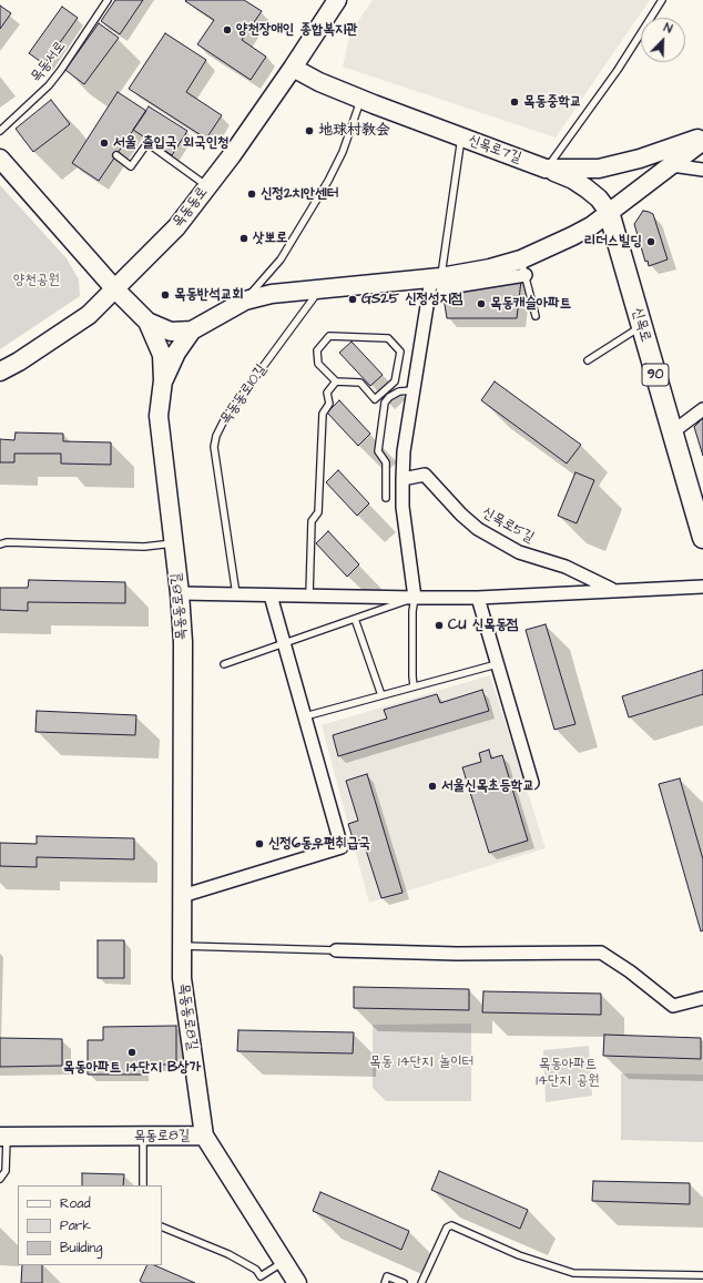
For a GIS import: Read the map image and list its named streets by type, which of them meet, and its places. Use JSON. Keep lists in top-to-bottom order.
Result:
{
  "streets": {
    "main road": ["신목로", "90"],
    "street": [
      "신목로7길",
      "목동동로",
      "신목로5길",
      "목동동로8길",
      "목동로8길"
    ],
    "lane": ["목동서로", "목동동로10길"]
  },
  "crossings": [
    ["신목로7길", "목동동로"],
    ["목동동로10길", "신목로5길"],
    ["신목로5길", "목동동로8길"],
    ["목동동로8길", "목동로8길"]
  ],
  "parks": ["양천공원", "목동 14단지 놀이터", "목동아파트 14단지 공원"],
  "places": [
    "양천장애인 종합복지관",
    "목동중학교",
    "地球村教会",
    "서울 출입국 외국인청",
    "신정2치안센터",
    "삿뽀로",
    "리더스빌딩",
    "목동반석교회",
    "GS25 신정성지점",
    "목동캐슬아파트",
    "CU 신목동점",
    "서울신목초등학교",
    "신정6동우편취급국",
    "목동아파트 14단지 B상가"
  ],
  "legend": ["Road", "Park", "Building"],
  "north": "top right"
}
